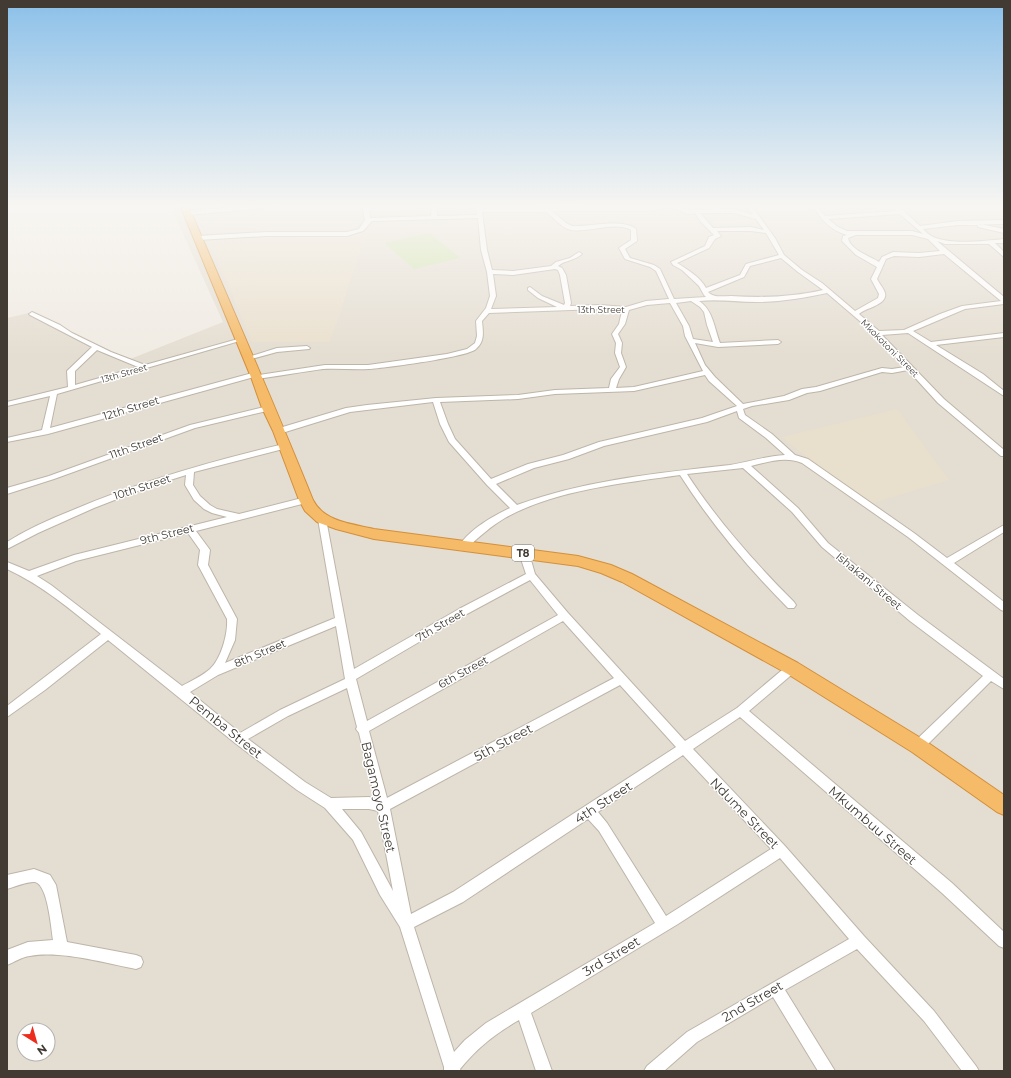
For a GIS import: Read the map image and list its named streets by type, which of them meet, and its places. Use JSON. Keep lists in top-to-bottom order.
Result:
{
  "streets": {
    "highway": ["T8"],
    "street": [
      "13th Street",
      "Mkokotoni Street",
      "12th Street",
      "11th Street",
      "10th Street",
      "9th Street",
      "Ishakani Street",
      "7th Street",
      "8th Street",
      "6th Street",
      "Pemba Street",
      "5th Street",
      "Bagamoyo Street",
      "4th Street",
      "Ndume Street",
      "Mkumbuu Street",
      "3rd Street",
      "2nd Street"
    ]
  },
  "crossings": [
    ["13th Street", "Mkokotoni Street"],
    ["13th Street", "12th Street"],
    ["13th Street", "T8"],
    ["12th Street", "T8"],
    ["11th Street", "T8"],
    ["10th Street", "T8"],
    ["9th Street", "T8"],
    ["9th Street", "Pemba Street"],
    ["T8", "Bagamoyo Street"],
    ["T8", "4th Street"],
    ["T8", "Ndume Street"],
    ["7th Street", "Pemba Street"],
    ["7th Street", "Bagamoyo Street"],
    ["7th Street", "Ndume Street"],
    ["8th Street", "Pemba Street"],
    ["8th Street", "Bagamoyo Street"],
    ["6th Street", "Bagamoyo Street"],
    ["6th Street", "Ndume Street"],
    ["Pemba Street", "Bagamoyo Street"],
    ["Pemba Street", "4th Street"],
    ["5th Street", "Bagamoyo Street"],
    ["5th Street", "Ndume Street"],
    ["Bagamoyo Street", "4th Street"],
    ["Bagamoyo Street", "3rd Street"],
    ["4th Street", "Ndume Street"],
    ["4th Street", "Mkumbuu Street"],
    ["Ndume Street", "3rd Street"],
    ["Ndume Street", "2nd Street"]
  ],
  "north": "bottom right"
}
